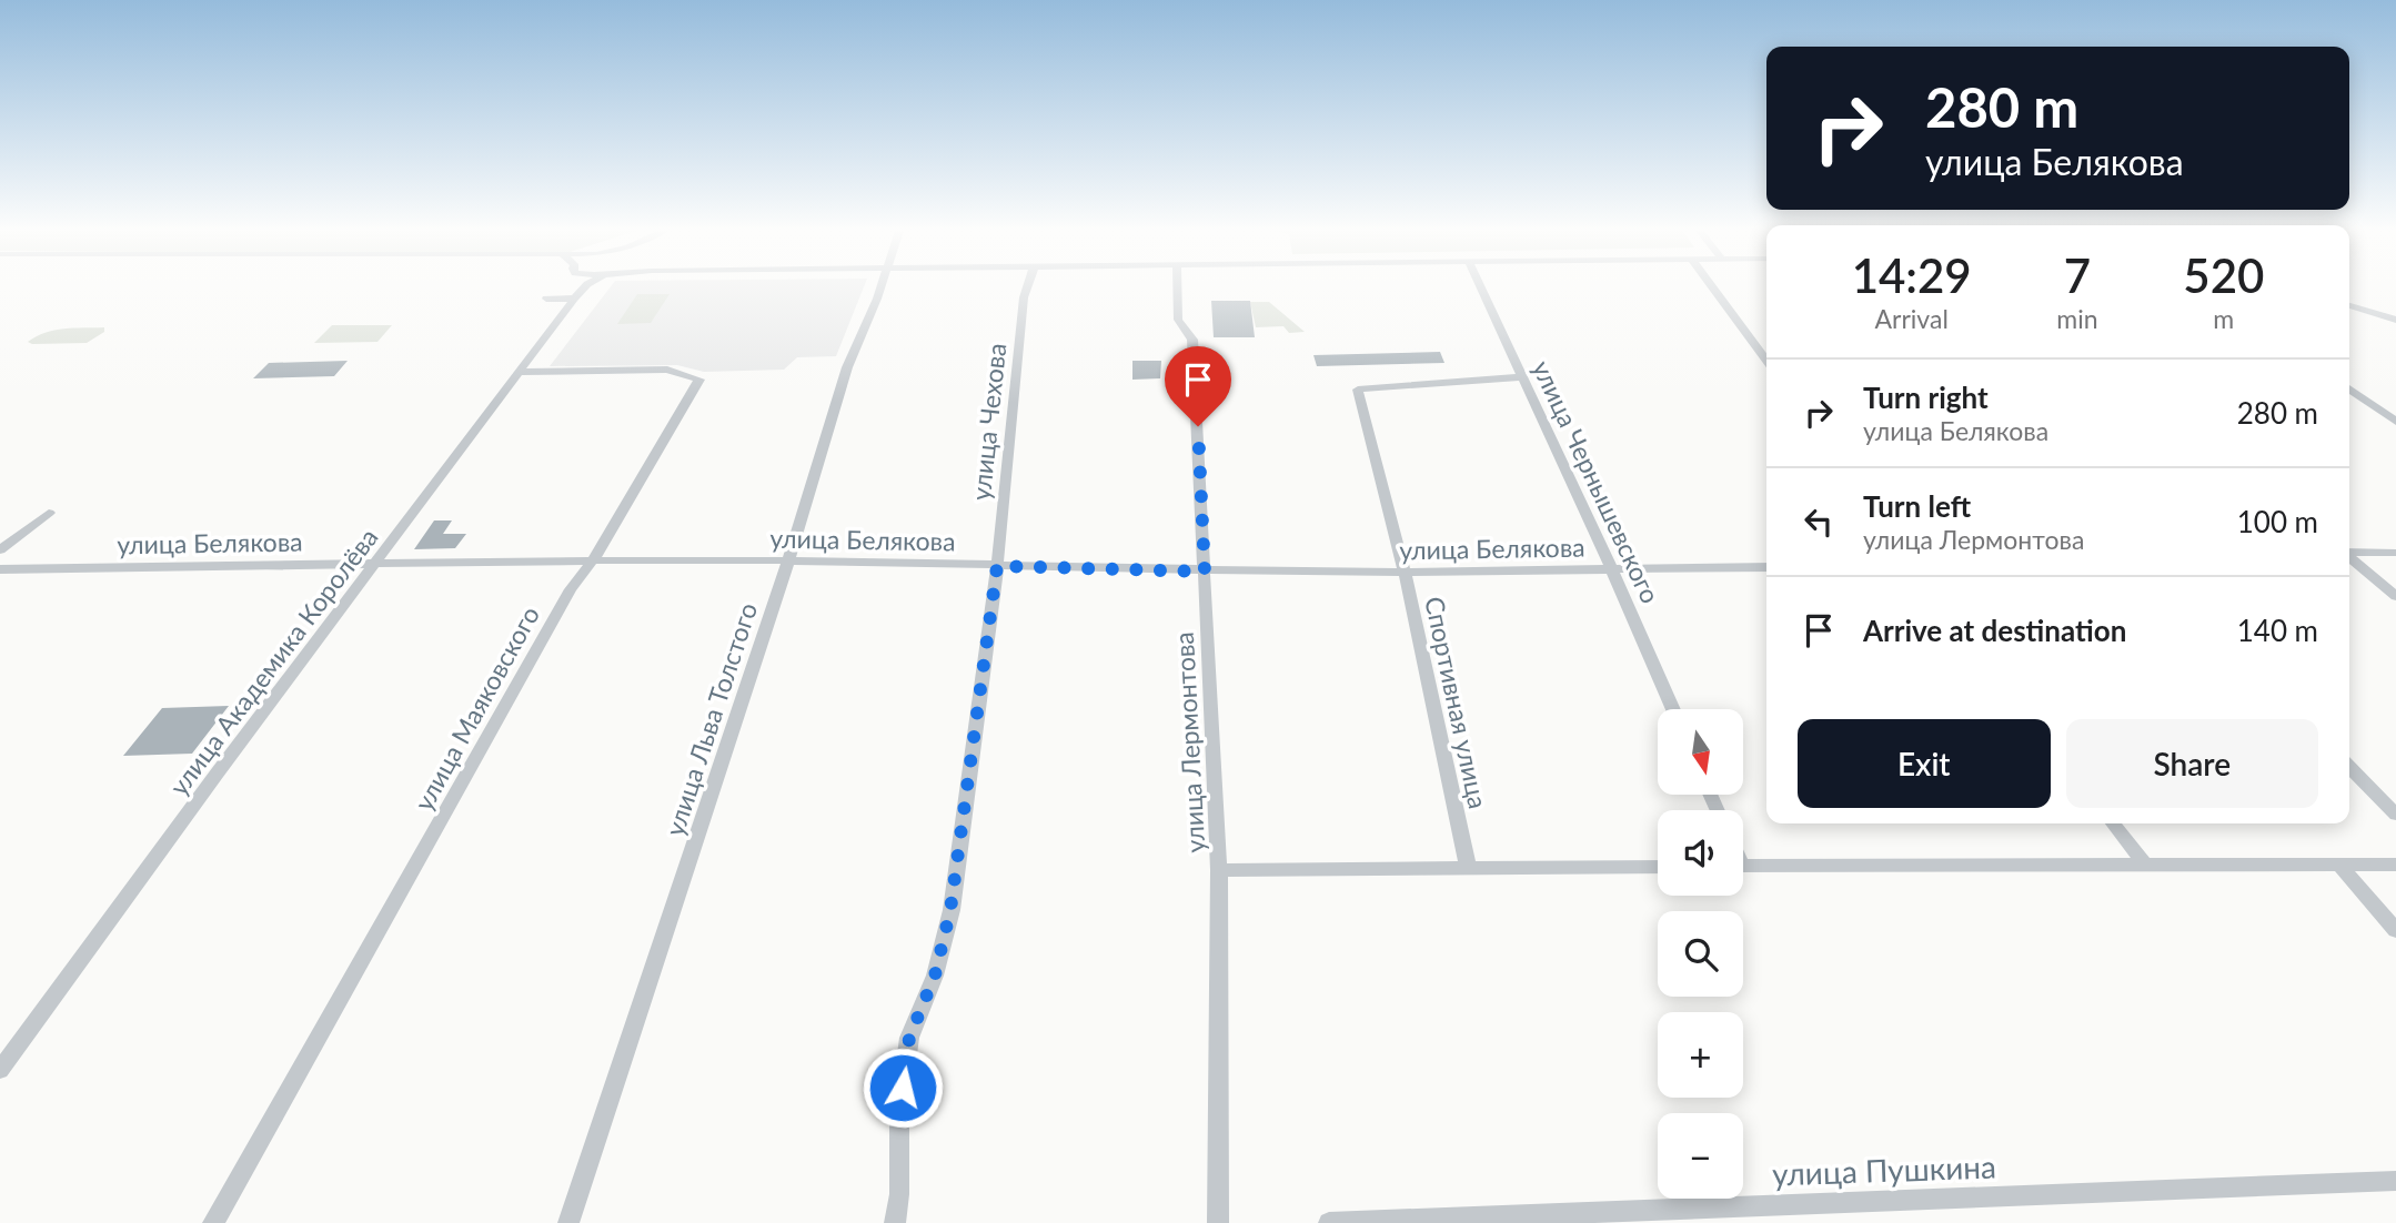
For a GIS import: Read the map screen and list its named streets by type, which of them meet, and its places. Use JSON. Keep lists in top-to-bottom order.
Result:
{
  "streets": {
    "street": [
      "улица Чехова",
      "улица Чернышевского",
      "улица Белякова",
      "улица Академика Королёва",
      "Спортивная улица",
      "улица Маяковского",
      "улица Льва Толстого",
      "улица Лермонтова",
      "улица Пушкина"
    ]
  },
  "crossings": [
    ["улица Чехова", "улица Белякова"],
    ["улица Чернышевского", "улица Белякова"],
    ["улица Чернышевского", "Спортивная улица"],
    ["улица Белякова", "улица Академика Королёва"],
    ["улица Белякова", "Спортивная улица"],
    ["улица Белякова", "улица Маяковского"],
    ["улица Белякова", "улица Льва Толстого"],
    ["улица Белякова", "улица Лермонтова"],
    ["улица Академика Королёва", "улица Маяковского"]
  ],
  "north": "bottom",
  "page": {
    "turn": ["280 m", "улица Белякова"],
    "eta": [
      "14:29",
      "Arrival",
      "7",
      "min",
      "520",
      "m"
    ],
    "list": [
      {
        "name": "Turn right",
        "note": "улица Белякова",
        "value": "280 m"
      },
      {
        "name": "Turn left",
        "note": "улица Лермонтова",
        "value": "100 m"
      },
      {
        "name": "Arrive at destination",
        "value": "140 m"
      }
    ],
    "buttons": ["Exit", "Share"],
    "map_buttons": ["+", "−"]
  }
}
